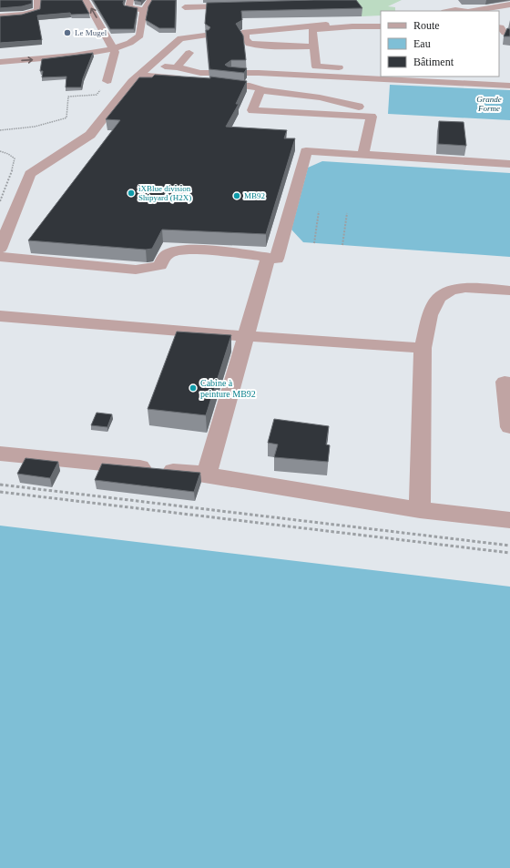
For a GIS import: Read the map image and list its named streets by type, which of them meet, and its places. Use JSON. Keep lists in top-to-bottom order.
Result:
{
  "water": ["Grande Forme"],
  "places": [
    "Le Mugel",
    "iXBlue division Shipyard (H2X)",
    "MB92",
    "Cabine à peinture MB92"
  ],
  "legend": ["Route", "Eau", "Bâtiment"]
}
